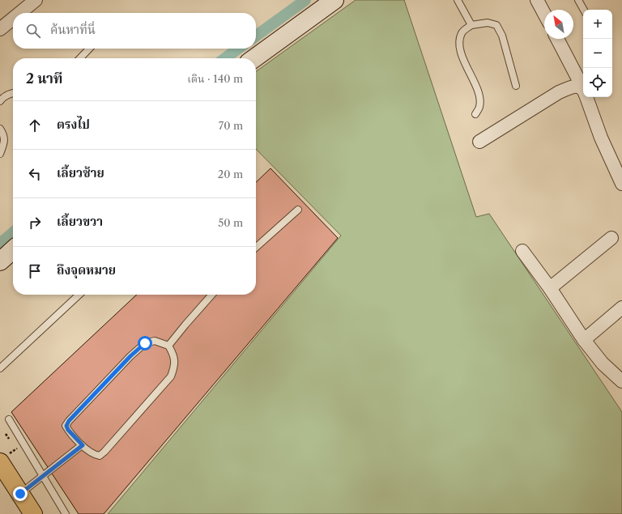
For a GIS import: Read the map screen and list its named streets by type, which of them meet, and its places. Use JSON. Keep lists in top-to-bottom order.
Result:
{
  "north": "top left",
  "page": {
    "map_buttons": ["+", "−"],
    "search": "ค้นหาที่นี่",
    "heading": ["2 นาที", "เดิน · 140 m"],
    "list": [
      ["ตรงไป", "70 m"],
      ["เลี้ยวซ้าย", "20 m"],
      ["เลี้ยวขวา", "50 m"],
      "ถึงจุดหมาย"
    ]
  }
}
